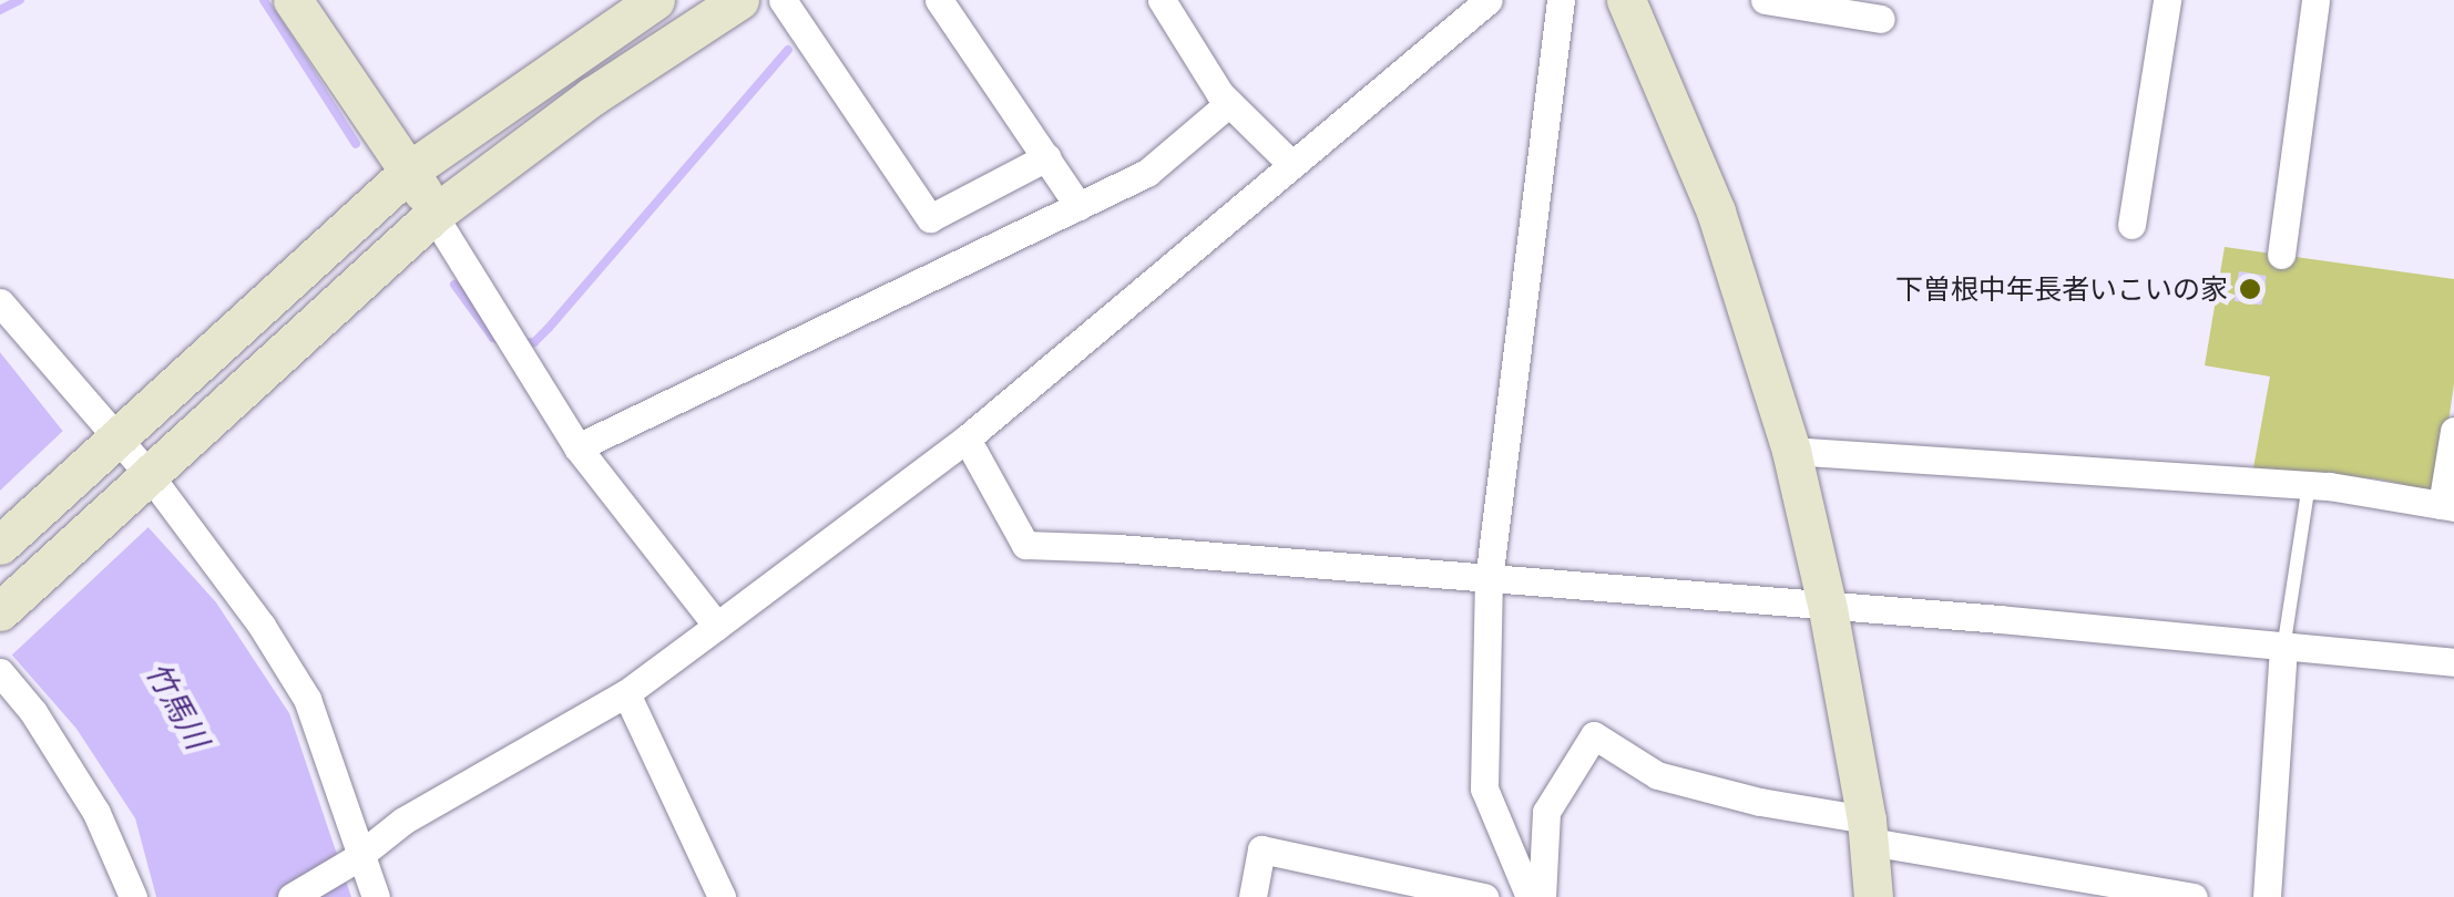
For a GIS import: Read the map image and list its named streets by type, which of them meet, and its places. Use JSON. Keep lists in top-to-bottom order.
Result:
{
  "water": ["竹馬川"],
  "places": ["下曽根中年長者いこいの家"]
}
